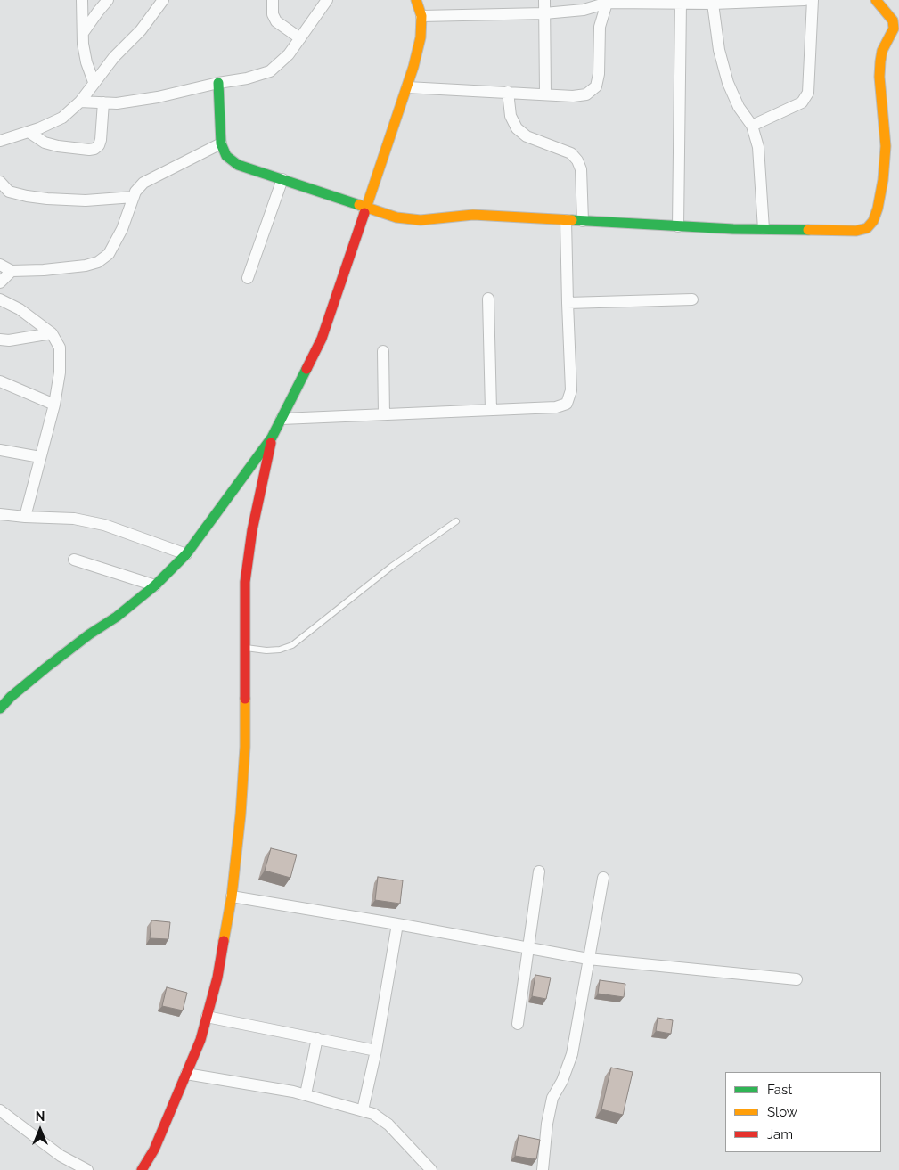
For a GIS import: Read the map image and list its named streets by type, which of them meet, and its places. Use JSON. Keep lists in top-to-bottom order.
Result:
{
  "legend": ["Fast", "Slow", "Jam"],
  "north": "top"
}
